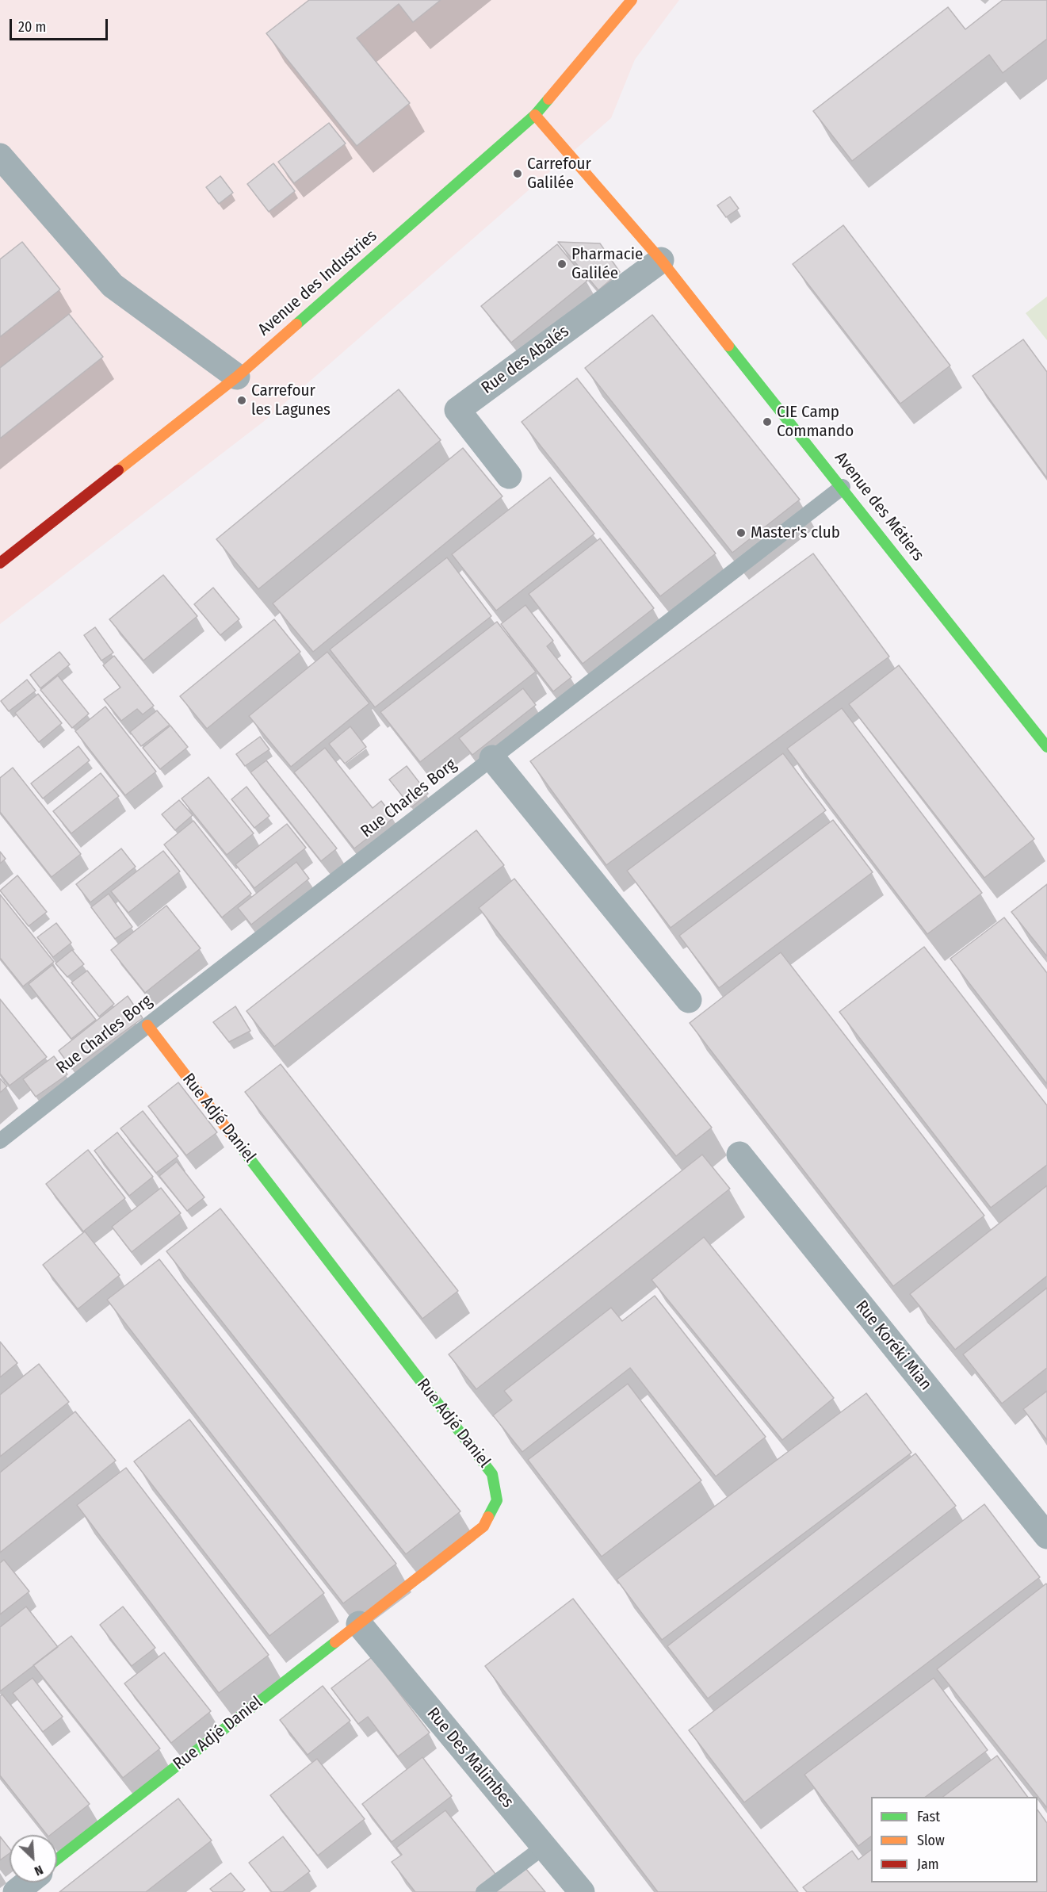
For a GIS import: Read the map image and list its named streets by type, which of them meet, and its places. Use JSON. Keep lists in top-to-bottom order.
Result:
{
  "streets": {
    "street": [
      "Avenue des Industries",
      "Rue des Abalés",
      "Avenue des Métiers",
      "Rue Adjé Daniel",
      "Rue Koréki Mian",
      "Rue Des Malimbes"
    ],
    "lane": ["Rue Charles Borg"]
  },
  "crossings": [
    ["Avenue des Industries", "Avenue des Métiers"],
    ["Rue des Abalés", "Avenue des Métiers"],
    ["Avenue des Métiers", "Rue Charles Borg"],
    ["Rue Charles Borg", "Rue Adjé Daniel"],
    ["Rue Adjé Daniel", "Rue Des Malimbes"]
  ],
  "places": [
    "Carrefour Galilée",
    "Pharmacie Galilée",
    "Carrefour les Lagunes",
    "CIE Camp Commando",
    "Master's club"
  ],
  "legend": ["Fast", "Slow", "Jam"],
  "scale_bar": "20 m",
  "north": "bottom right"
}
